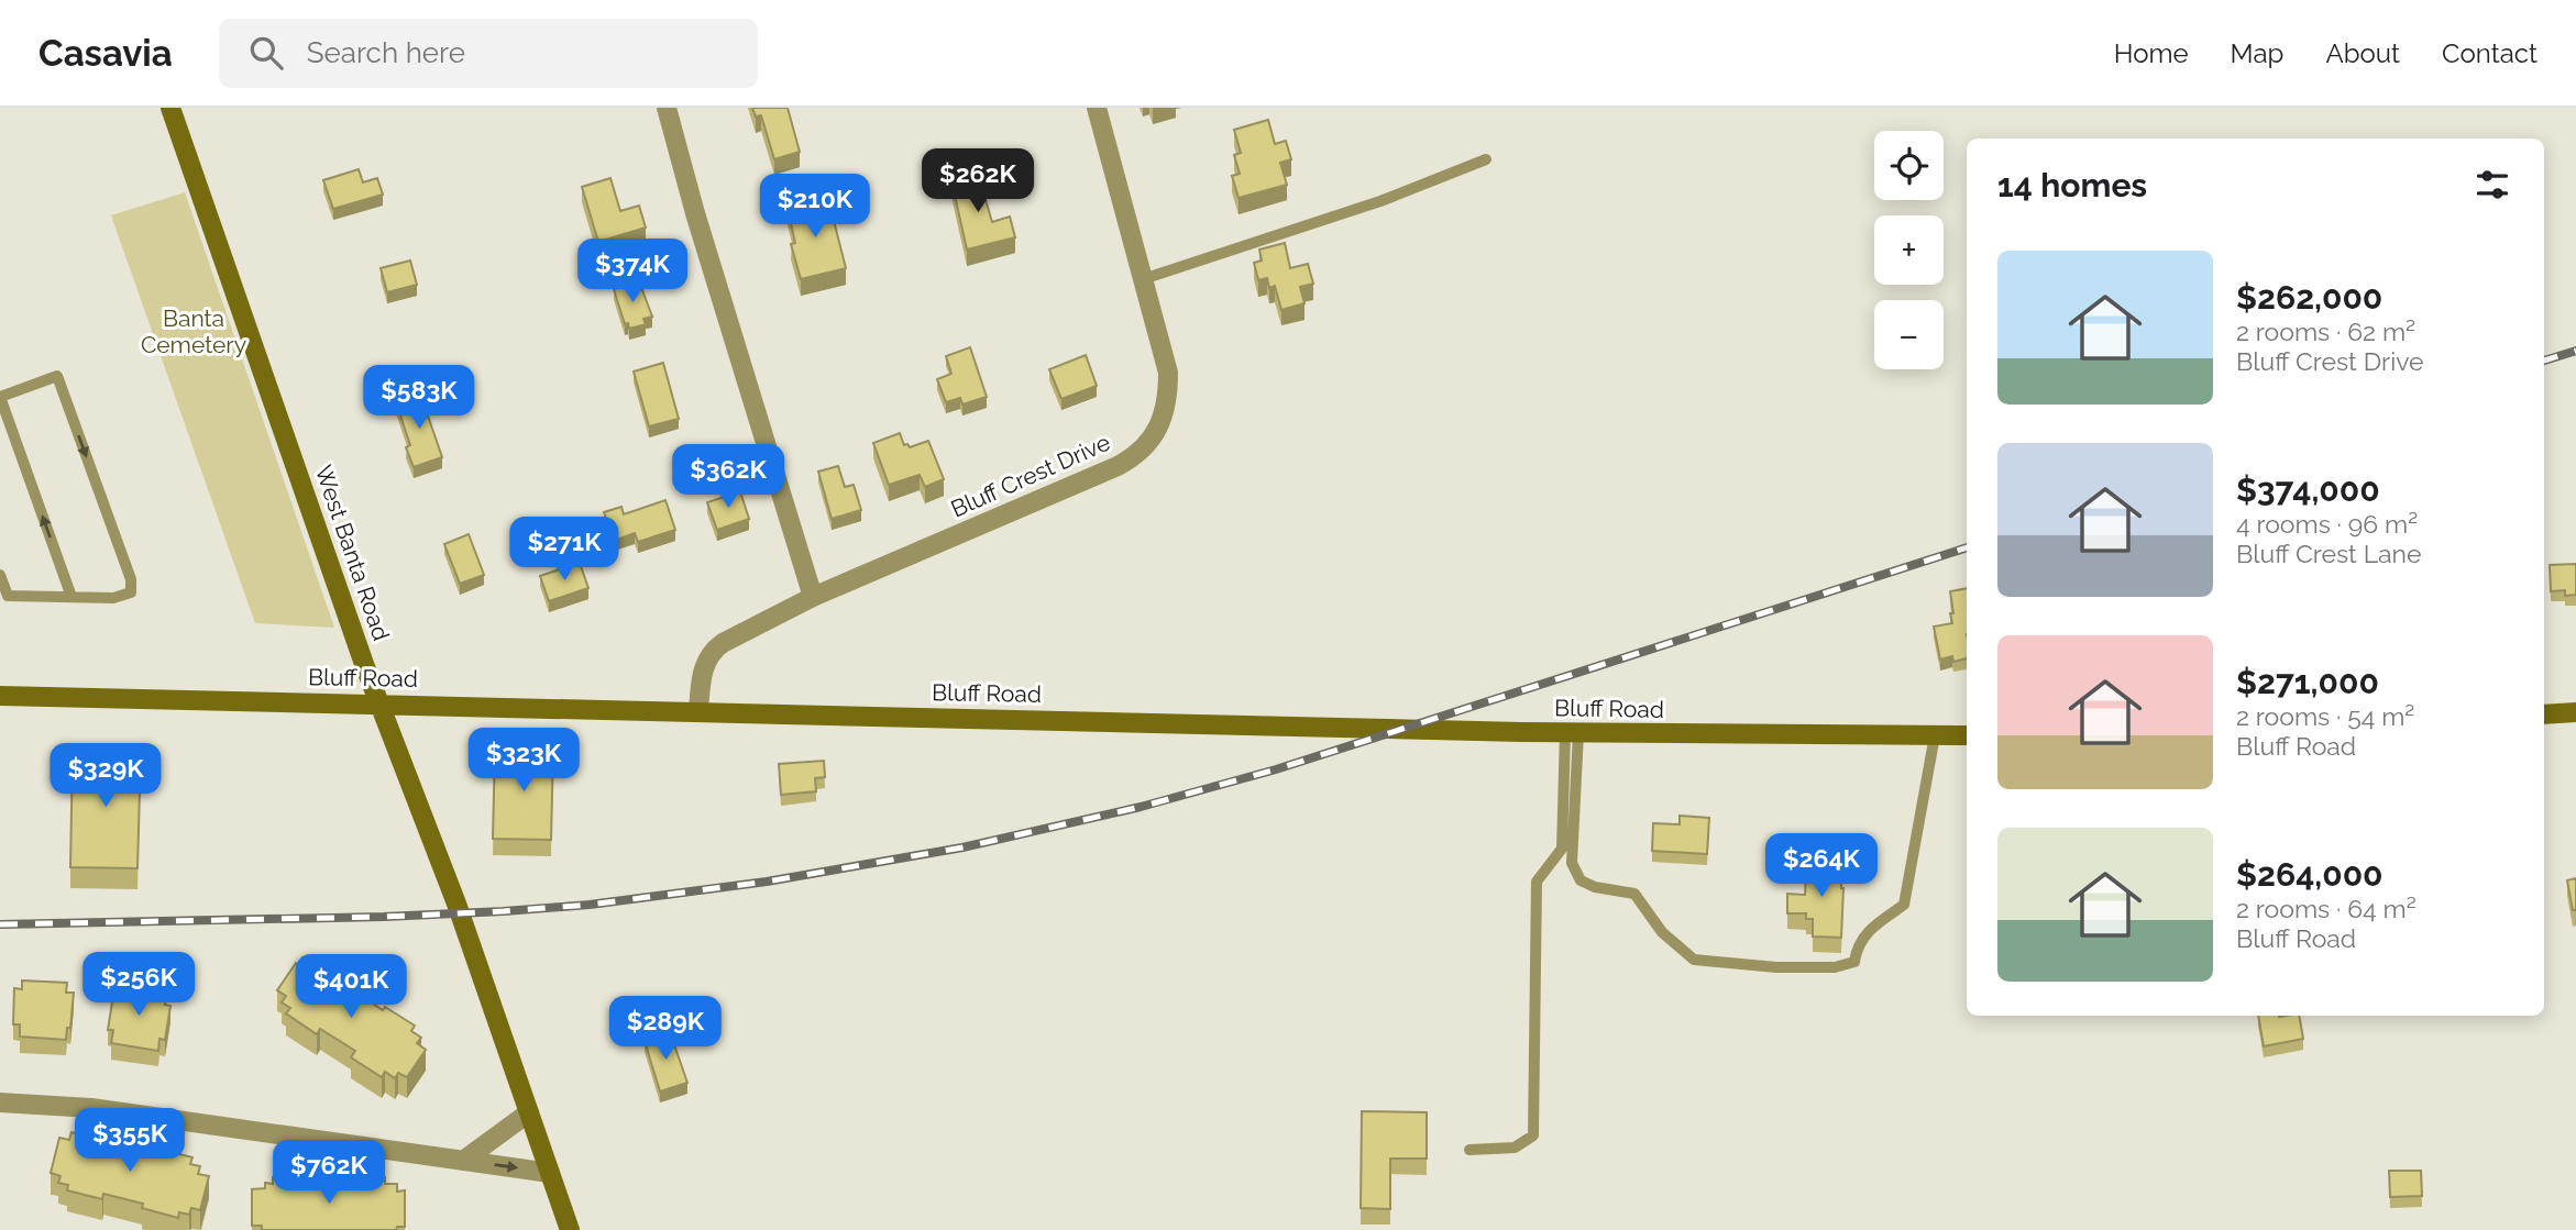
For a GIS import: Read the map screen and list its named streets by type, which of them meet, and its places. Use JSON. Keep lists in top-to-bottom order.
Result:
{
  "streets": {
    "main road": ["West Banta Road", "Bluff Road"],
    "street": ["Bluff Crest Drive"]
  },
  "crossings": [
    ["Bluff Crest Drive", "Bluff Road"],
    ["West Banta Road", "Bluff Road"]
  ],
  "parks": ["Banta Cemetery"],
  "page": {
    "header": "Casavia",
    "search": "Search here",
    "nav": [
      "Home",
      "Map",
      "About",
      "Contact"
    ],
    "map_buttons": ["+", "−"],
    "heading": "14 homes",
    "price": [
      "$262K",
      "$210K",
      "$374K",
      "$583K",
      "$362K",
      "$271K",
      "$323K",
      "$329K",
      "$264K",
      "$256K",
      "$401K",
      "$289K",
      "$355K",
      "$762K"
    ],
    "list": [
      {
        "name": "$262,000",
        "note": "2 rooms · 62 m² · Bluff Crest Drive"
      },
      {
        "name": "$374,000",
        "note": "4 rooms · 96 m² · Bluff Crest Lane"
      },
      {
        "name": "$271,000",
        "note": "2 rooms · 54 m² · Bluff Road"
      },
      {
        "name": "$264,000",
        "note": "2 rooms · 64 m² · Bluff Road"
      }
    ]
  }
}
